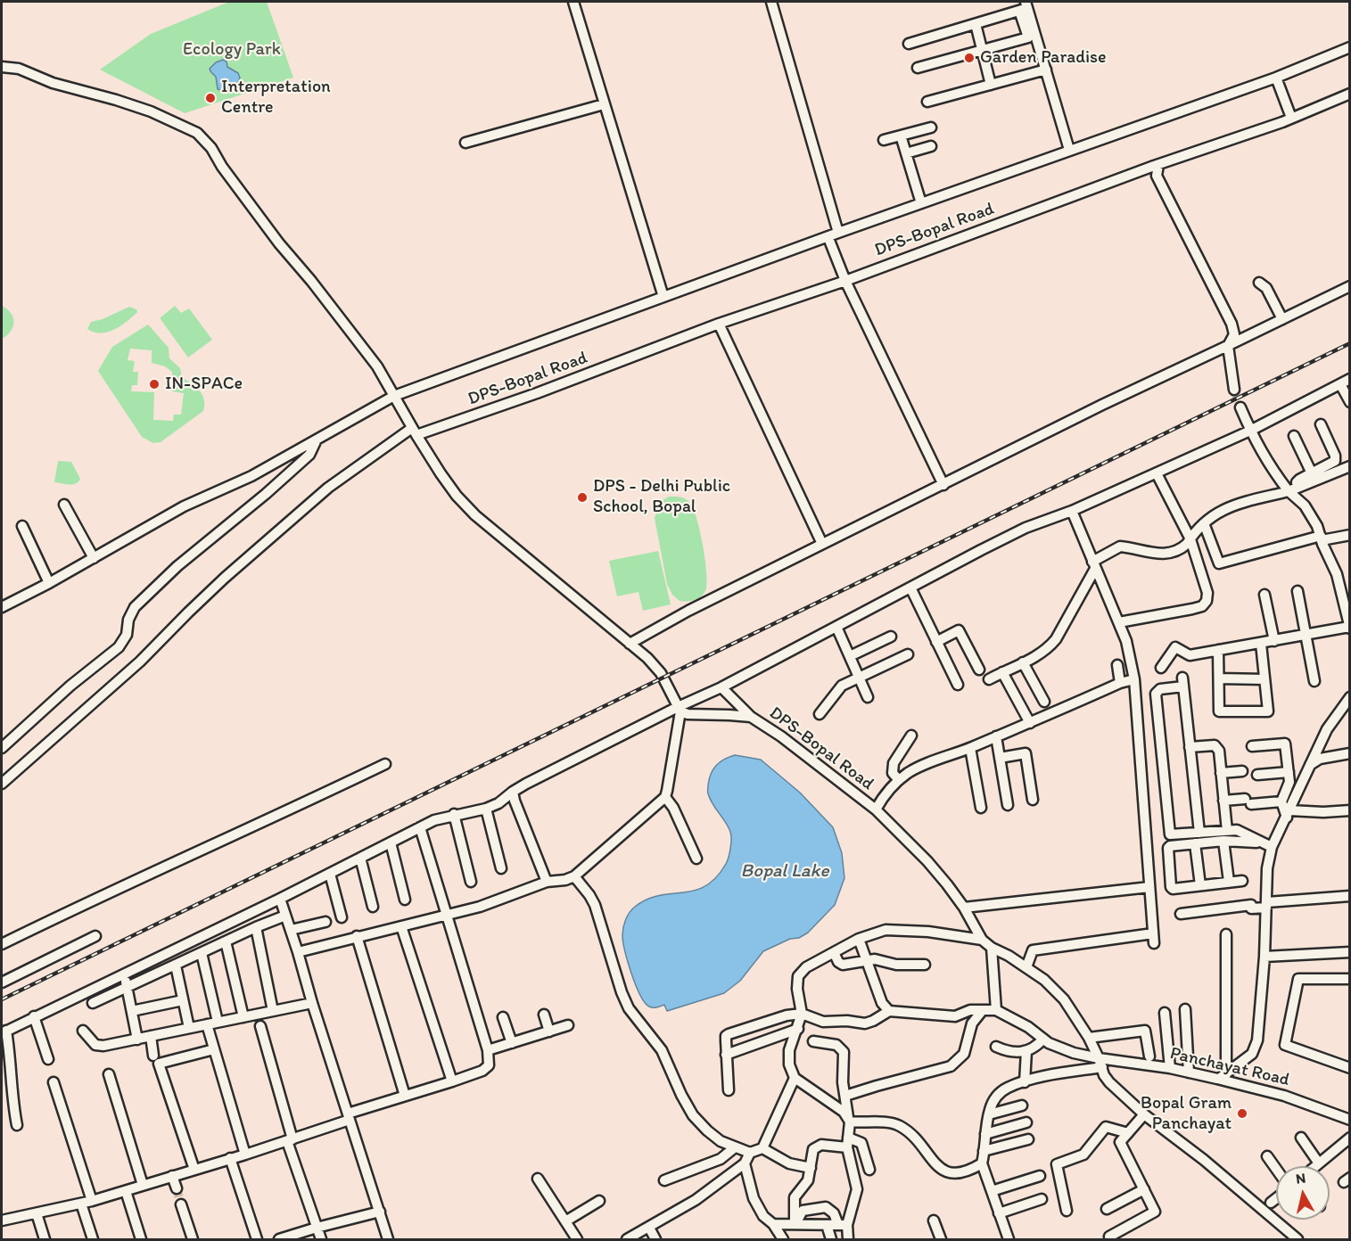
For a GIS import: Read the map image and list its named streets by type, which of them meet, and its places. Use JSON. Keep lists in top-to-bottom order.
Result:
{
  "streets": {
    "street": ["DPS-Bopal Road", "Panchayat Road"]
  },
  "water": ["Bopal Lake"],
  "parks": ["Ecology Park"],
  "places": [
    "Garden Paradise",
    "Interpretation Centre",
    "IN-SPACe",
    "DPS - Delhi Public School, Bopal",
    "Bopal Gram Panchayat"
  ],
  "north": "top"
}
